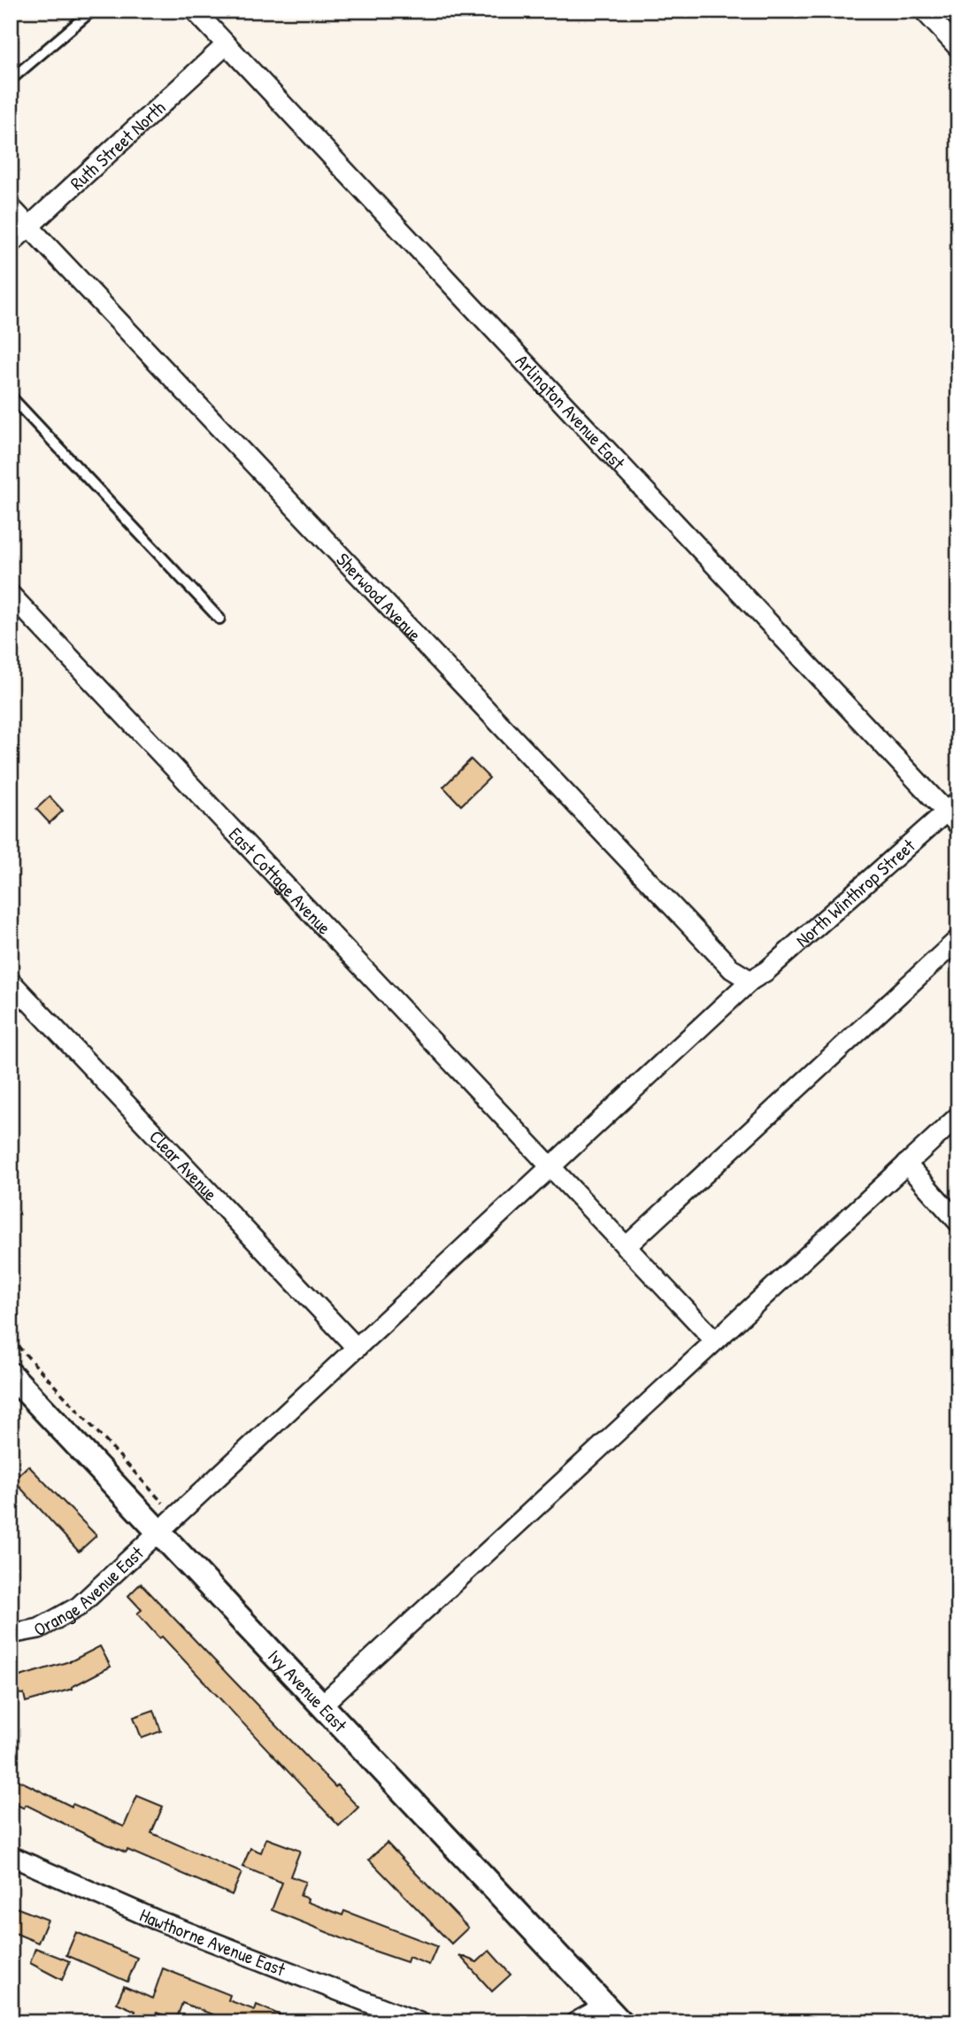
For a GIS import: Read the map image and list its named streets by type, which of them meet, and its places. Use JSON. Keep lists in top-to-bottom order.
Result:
{
  "streets": {
    "street": [
      "Ruth Street North",
      "Arlington Avenue East",
      "Sherwood Avenue",
      "East Cottage Avenue",
      "North Winthrop Street",
      "Clear Avenue",
      "Orange Avenue East",
      "Ivy Avenue East",
      "Hawthorne Avenue East"
    ]
  },
  "crossings": [
    ["Ruth Street North", "Arlington Avenue East"],
    ["Ruth Street North", "Sherwood Avenue"],
    ["Arlington Avenue East", "North Winthrop Street"],
    ["Sherwood Avenue", "North Winthrop Street"],
    ["East Cottage Avenue", "North Winthrop Street"],
    ["East Cottage Avenue", "Orange Avenue East"],
    ["North Winthrop Street", "Orange Avenue East"],
    ["Clear Avenue", "Orange Avenue East"],
    ["Orange Avenue East", "Ivy Avenue East"]
  ]
}
